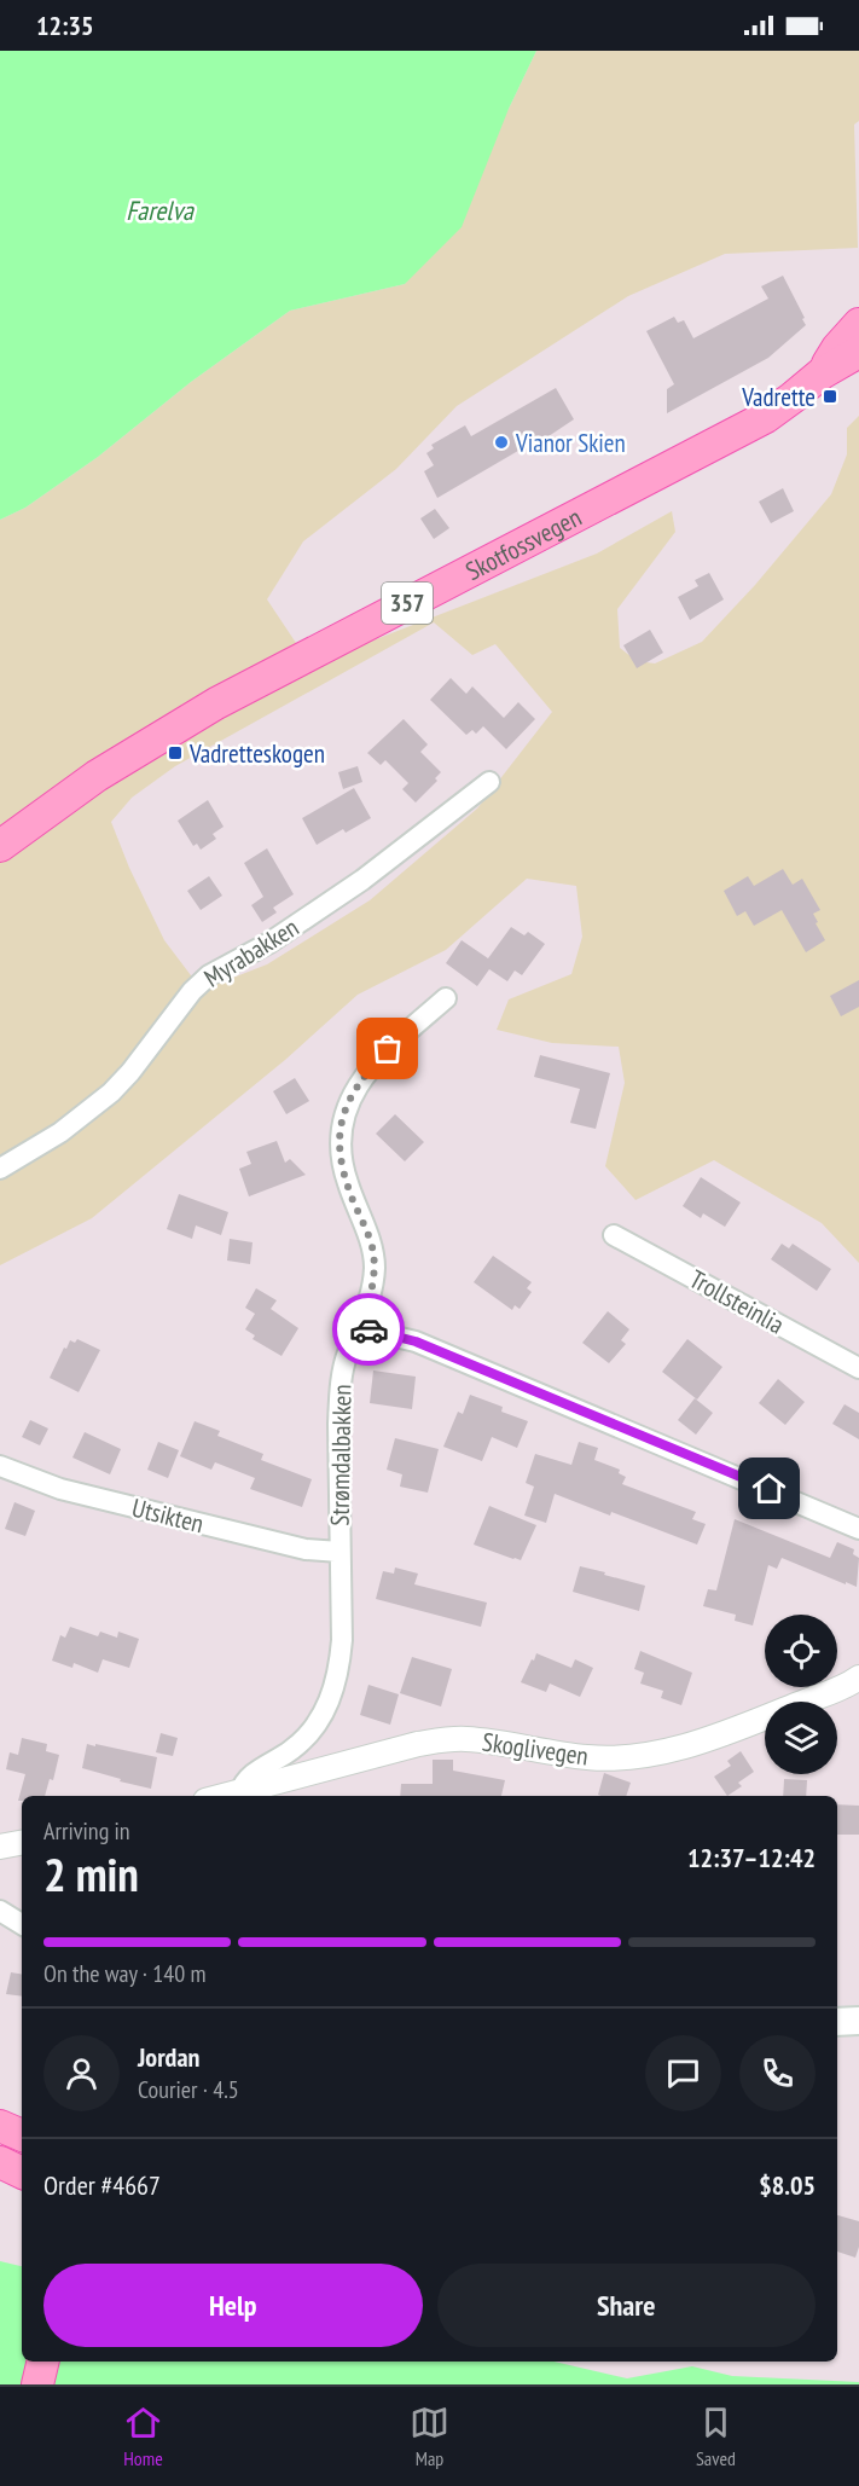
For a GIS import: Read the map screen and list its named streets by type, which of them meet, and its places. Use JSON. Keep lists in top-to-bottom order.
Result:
{
  "streets": {
    "main road": ["Skotfossvegen", "357"],
    "street": [
      "Myrabakken",
      "Trollsteinlia",
      "Strømdalbakken",
      "Utsikten",
      "Skoglivegen"
    ]
  },
  "crossings": [
    ["Strømdalbakken", "Utsikten"],
    ["Strømdalbakken", "Skoglivegen"]
  ],
  "water": ["Farelva"],
  "places": {
    "transit": ["Vadrette", "Vadretteskogen"],
    "other": ["Vianor Skien"]
  },
  "page": {
    "status": "12:35",
    "heading": ["2 min", "Arriving in", "12:37–12:42"],
    "panel": [
      "Jordan",
      "Courier · 4.5",
      "Order #4667",
      "$8.05"
    ],
    "bar": "On the way · 140 m",
    "buttons": ["Help", "Share"],
    "tabs": ["Home", "Map", "Saved"]
  }
}
